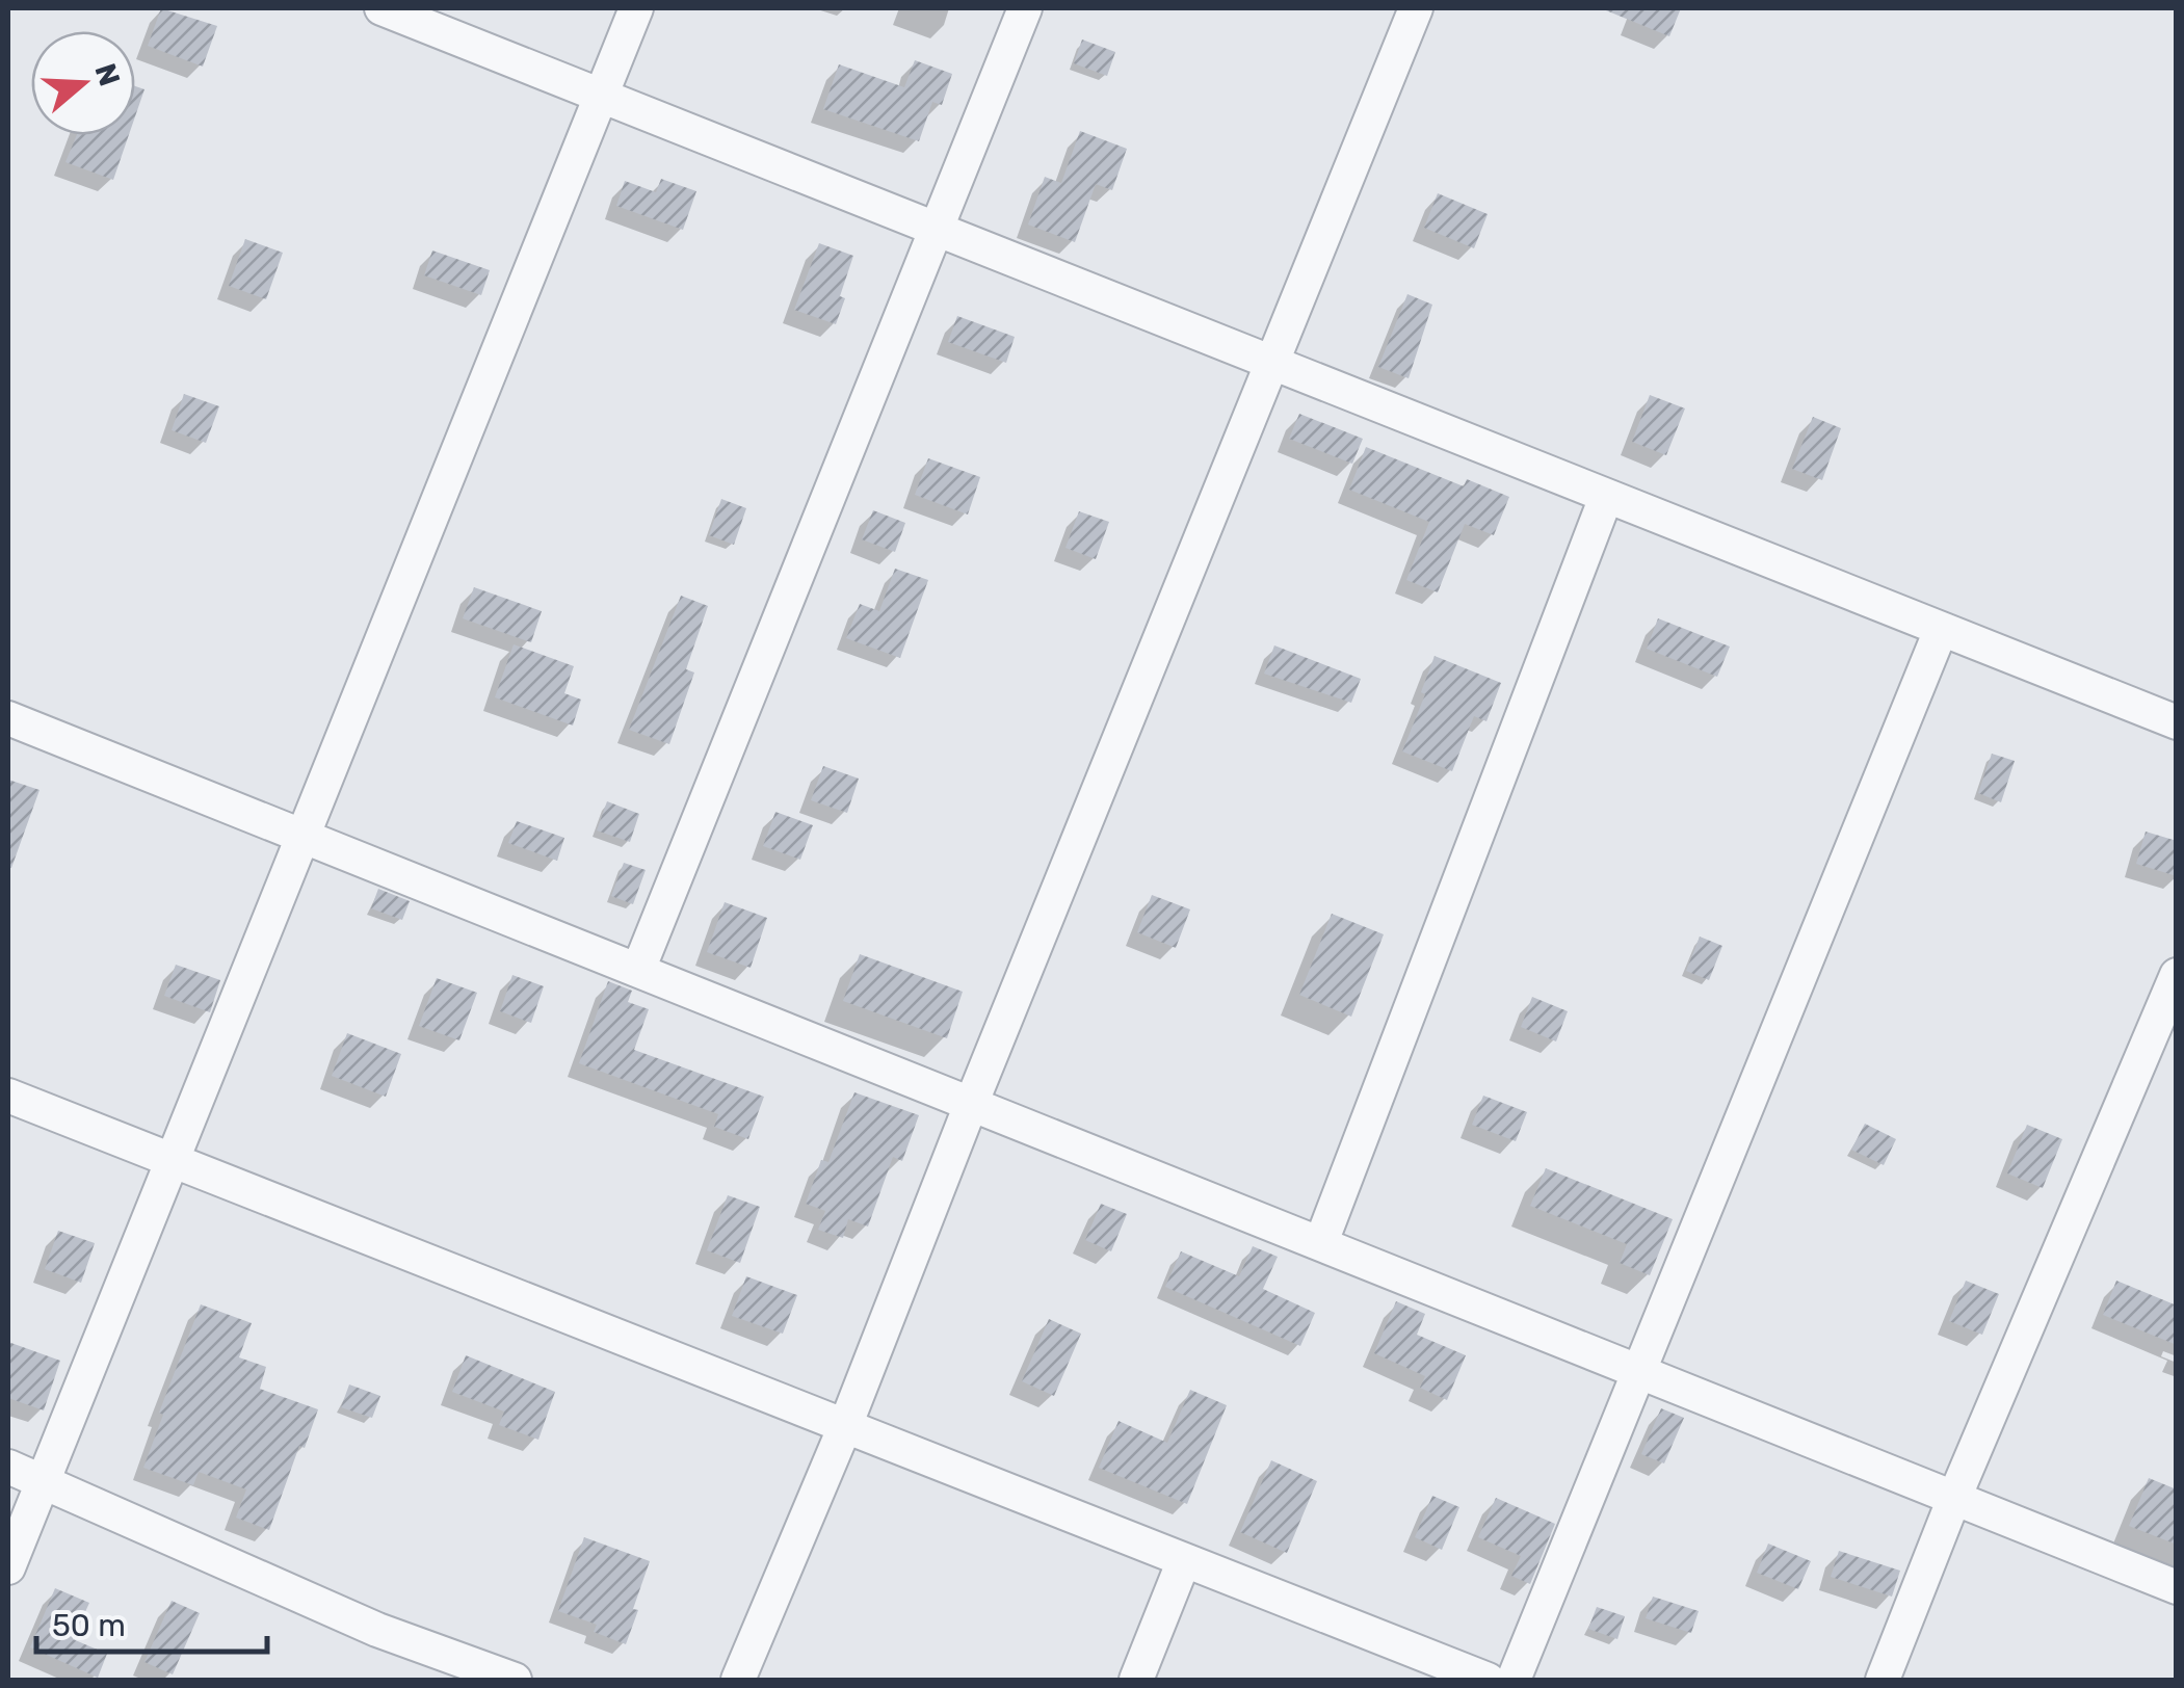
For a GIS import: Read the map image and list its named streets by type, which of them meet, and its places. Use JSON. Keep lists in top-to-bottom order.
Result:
{
  "scale_bar": "50 m",
  "north": "right"
}
